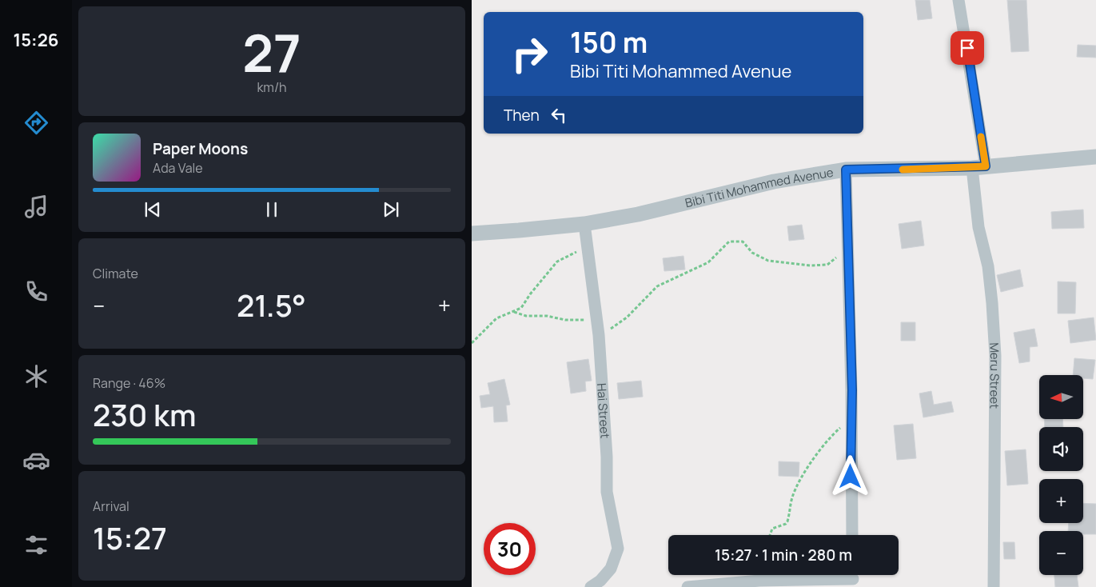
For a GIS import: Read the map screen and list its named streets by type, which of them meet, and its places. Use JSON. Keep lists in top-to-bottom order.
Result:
{
  "streets": {
    "street": ["Bibi Titi Mohammed Avenue", "Meru Street", "Hai Street"]
  },
  "crossings": [
    ["Bibi Titi Mohammed Avenue", "Meru Street"],
    ["Bibi Titi Mohammed Avenue", "Hai Street"]
  ],
  "north": "left",
  "page": {
    "tabs": "15:26",
    "tile": [
      ["27", "km/h"],
      "Climate",
      ["Range · 46%", "230 km"],
      ["Arrival", "15:27"]
    ],
    "turn": ["150 m", "Bibi Titi Mohammed Avenue"],
    "then": "Then",
    "song": ["Paper Moons", "Ada Vale"],
    "heat": ["−", "21.5°", "+"],
    "map_buttons": ["+", "−"],
    "limit": "30",
    "trip": "15:27 · 1 min · 280 m"
  }
}
